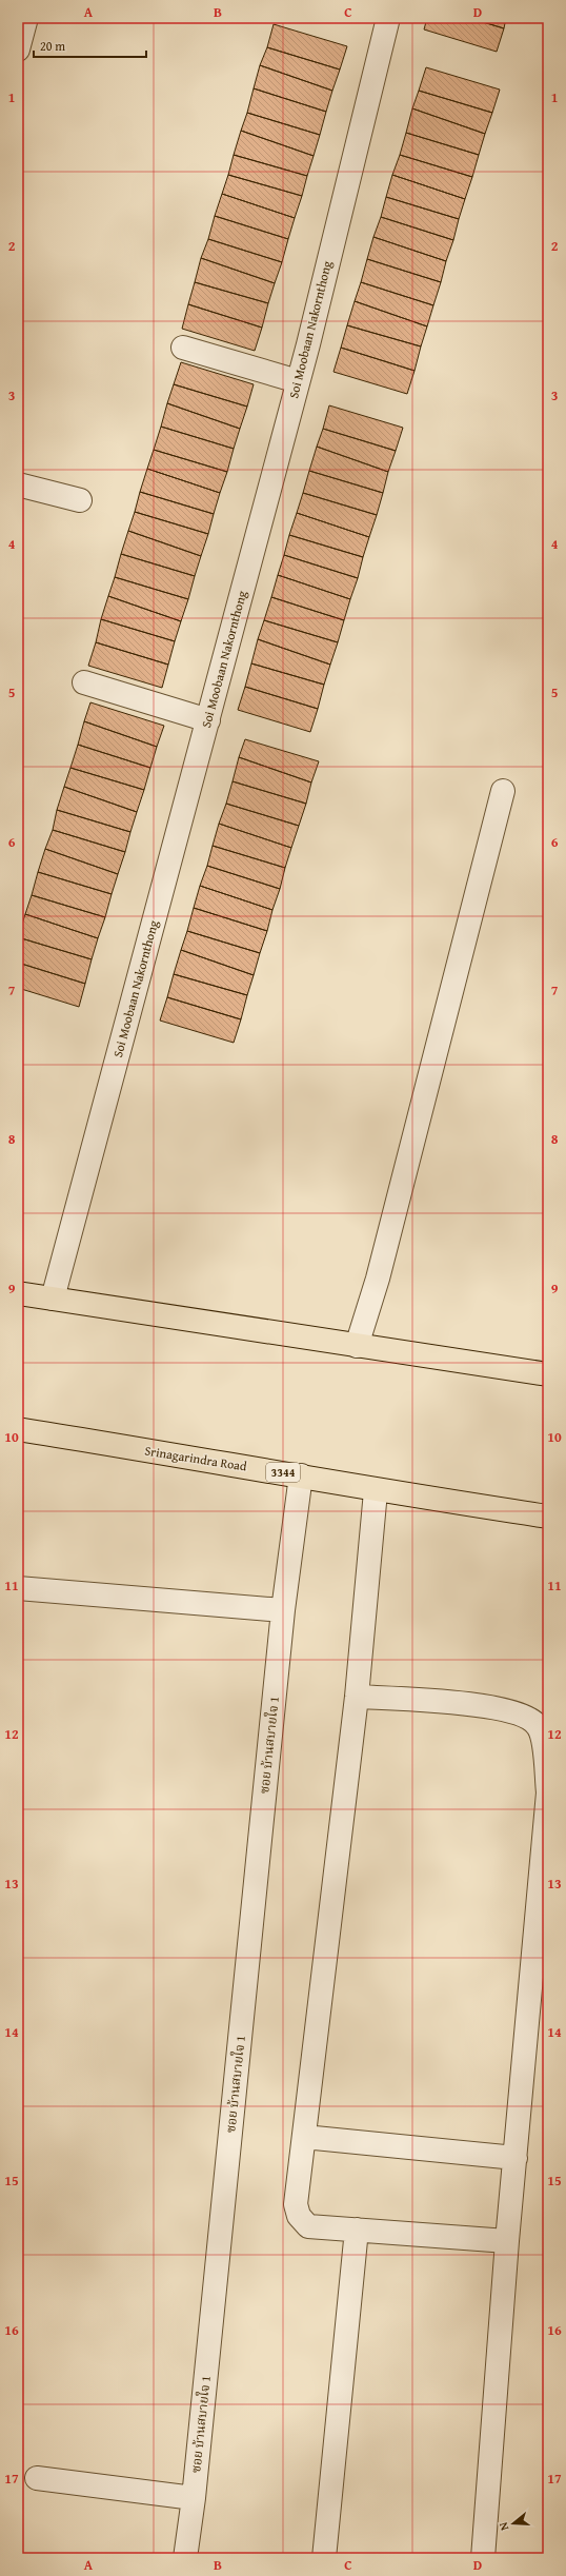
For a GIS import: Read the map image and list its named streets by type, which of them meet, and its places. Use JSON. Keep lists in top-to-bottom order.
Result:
{
  "streets": {
    "main road": ["Srinagarindra Road", "3344"],
    "street": ["Soi Moobaan Nakornthong", "ซอย บ้านสบายใจ 1"]
  },
  "crossings": [
    ["Srinagarindra Road", "ซอย บ้านสบายใจ 1"]
  ],
  "scale_bar": "20 m",
  "north": "left",
  "grid": {
    "columns": [
      "A",
      "B",
      "C",
      "D"
    ],
    "rows": [
      "1",
      "2",
      "3",
      "4",
      "5",
      "6",
      "7",
      "8",
      "9",
      "10",
      "11",
      "12",
      "13",
      "14",
      "15",
      "16",
      "17"
    ]
  }
}
